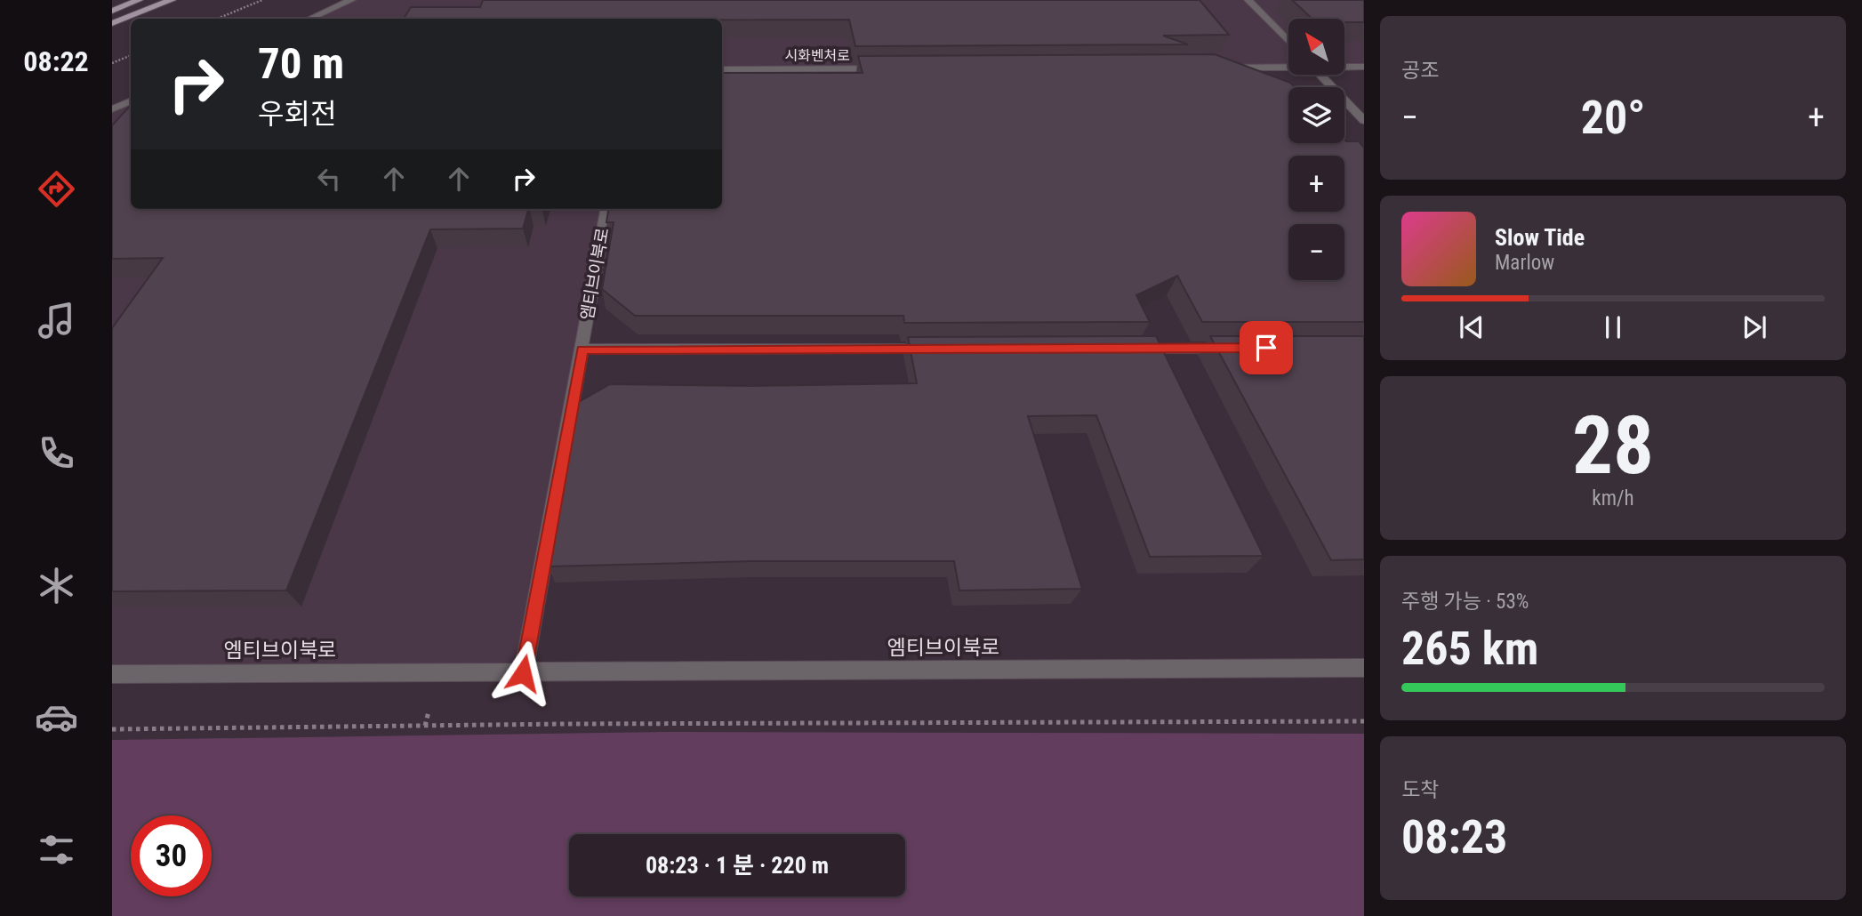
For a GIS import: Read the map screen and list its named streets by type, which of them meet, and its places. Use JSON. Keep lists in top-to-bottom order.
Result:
{
  "streets": {
    "street": ["시화벤처로", "엠티브이북로"]
  },
  "north": "top left",
  "page": {
    "tabs": "08:22",
    "tile": [
      "공조",
      ["28", "km/h"],
      ["주행 가능 · 53%", "265 km"],
      ["도착", "08:23"]
    ],
    "map_buttons": ["+", "−"],
    "turn": ["70 m", "우회전"],
    "heat": ["−", "20°", "+"],
    "song": ["Slow Tide", "Marlow"],
    "limit": "30",
    "trip": "08:23 · 1 분 · 220 m"
  }
}
